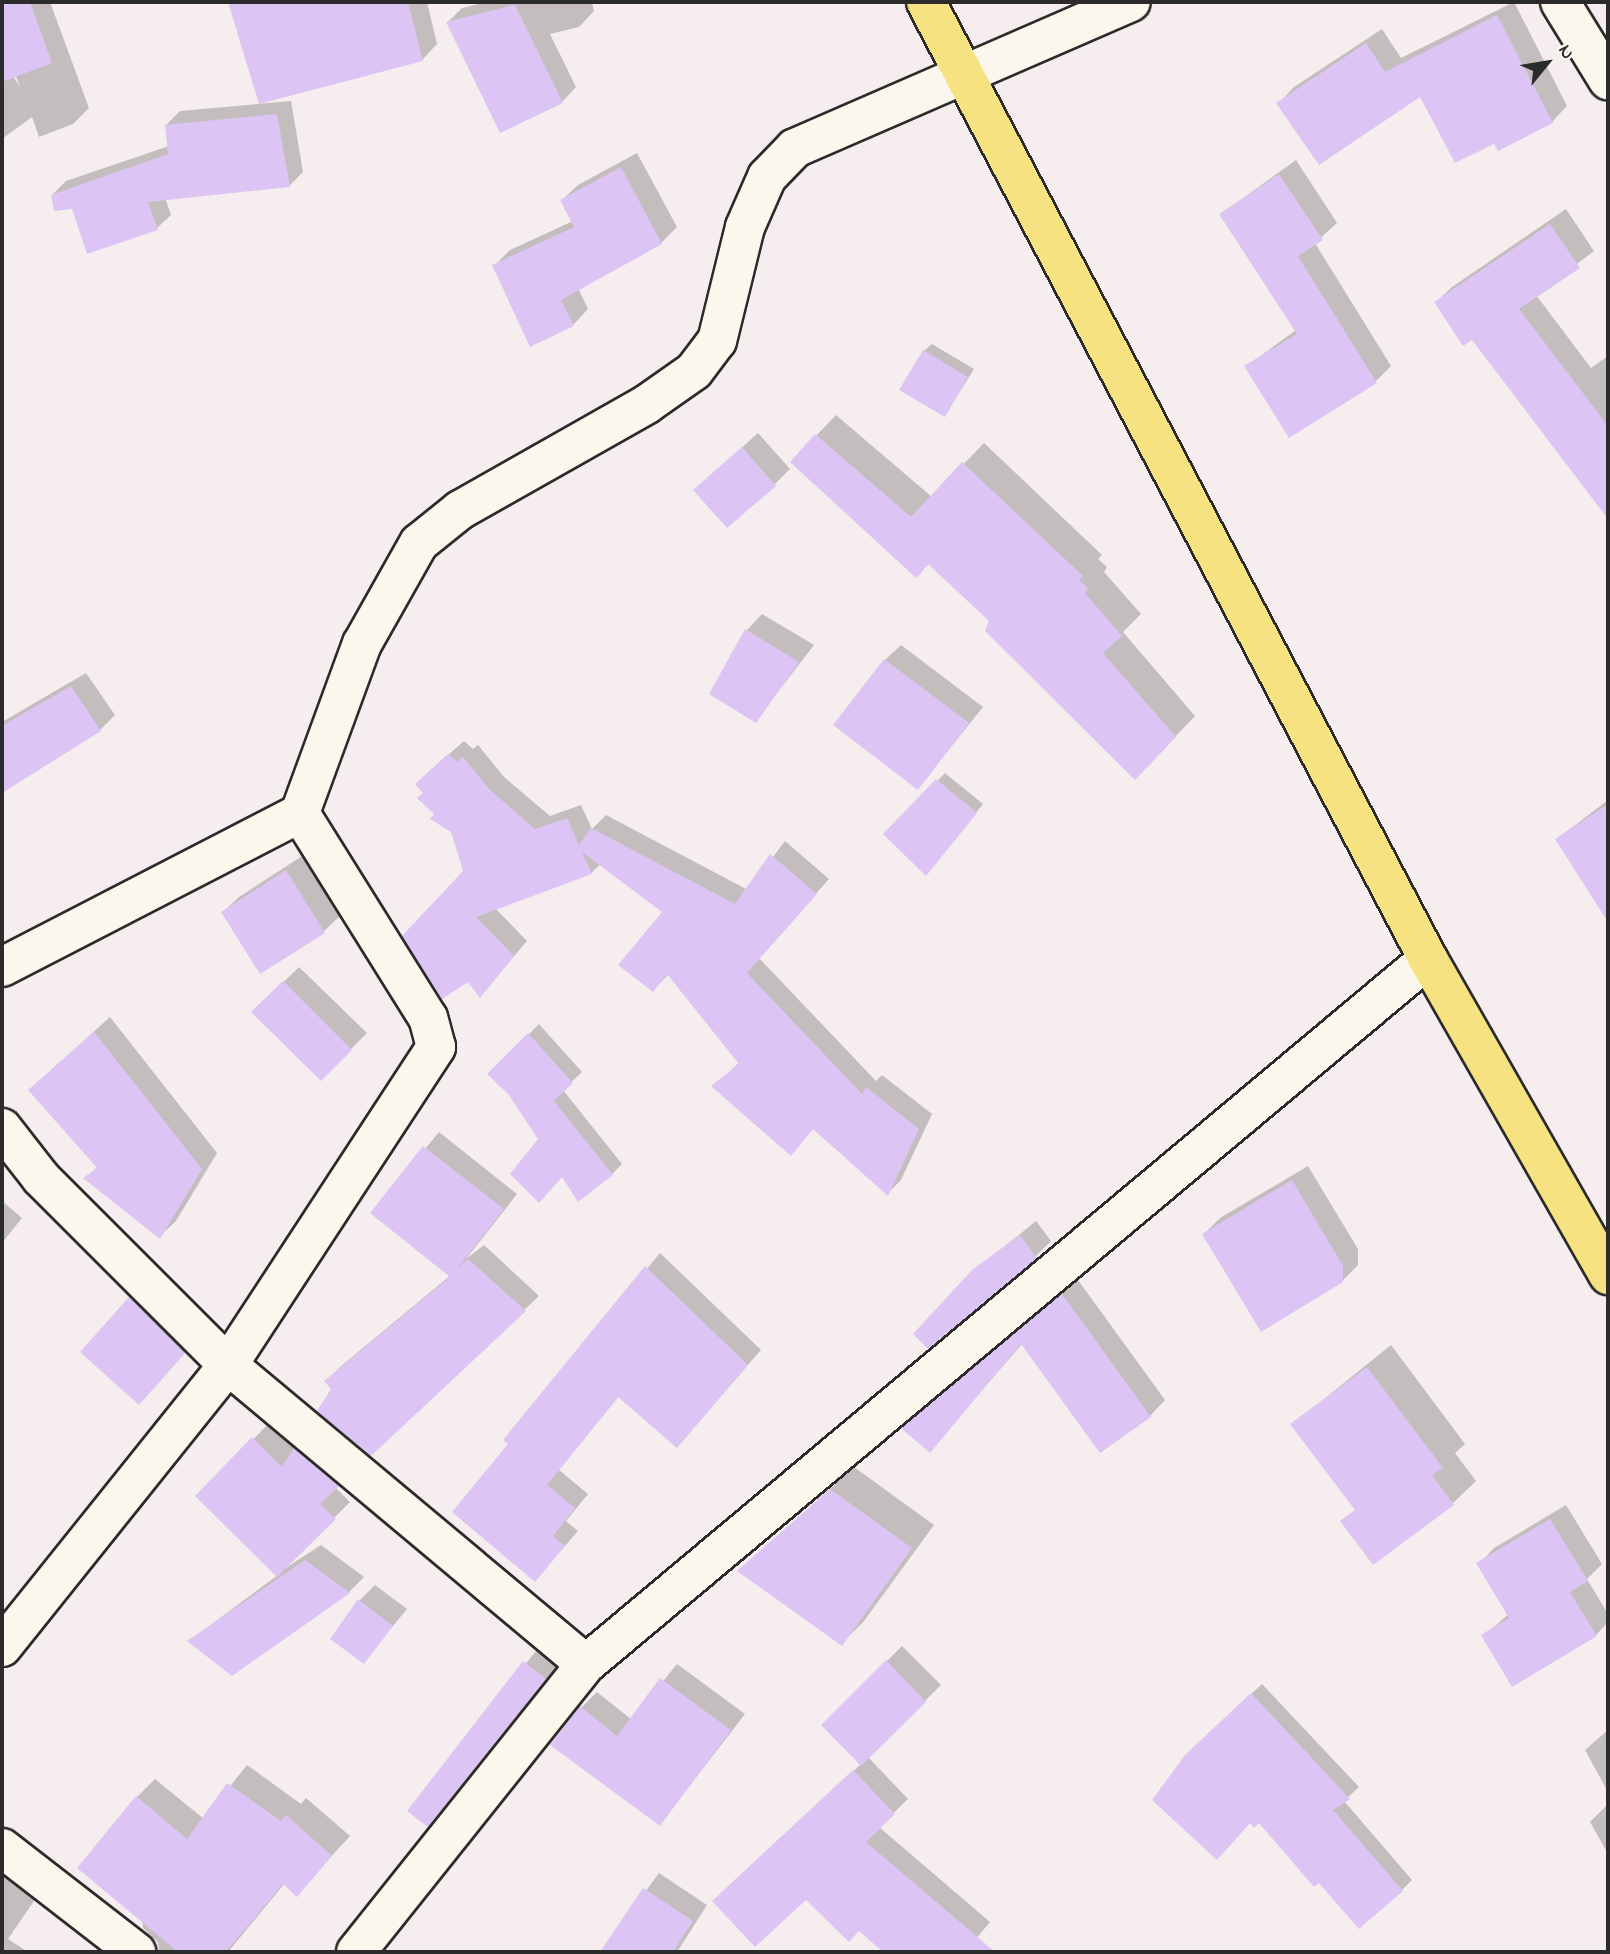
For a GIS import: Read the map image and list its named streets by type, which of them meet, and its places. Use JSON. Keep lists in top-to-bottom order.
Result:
{
  "north": "top right"
}
